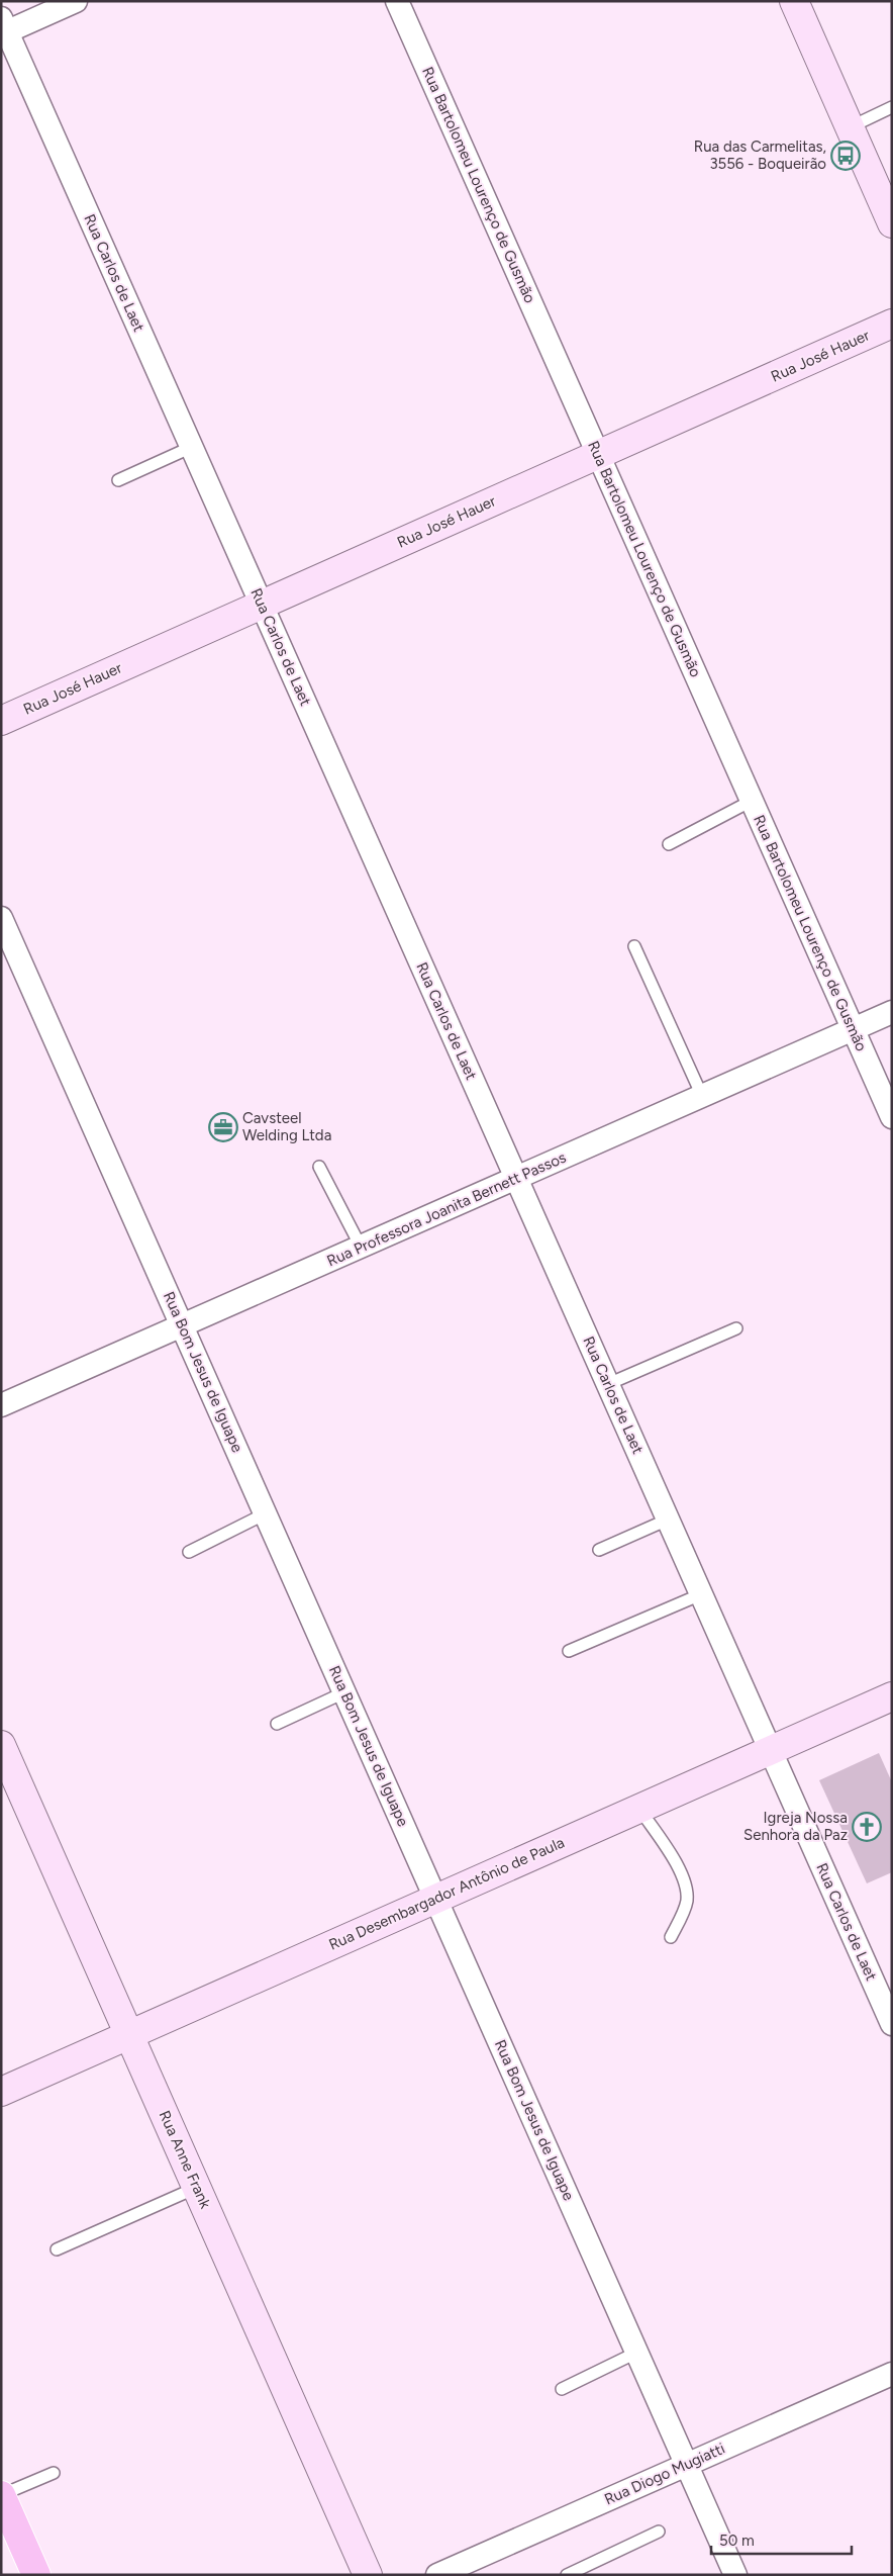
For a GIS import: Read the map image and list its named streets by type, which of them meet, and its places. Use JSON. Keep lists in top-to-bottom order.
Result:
{
  "streets": {
    "main road": ["Rua José Hauer", "Rua Desembargador Antônio de Paula", "Rua Anne Frank"],
    "street": [
      "Rua Bartolomeu Lourenço de Gusmão",
      "Rua Carlos de Laet",
      "Rua Professora Joanita Bernett Passos",
      "Rua Bom Jesus de Iguape",
      "Rua Diogo Mugiatti"
    ]
  },
  "crossings": [
    ["Rua Bartolomeu Lourenço de Gusmão", "Rua José Hauer"],
    ["Rua Bartolomeu Lourenço de Gusmão", "Rua Professora Joanita Bernett Passos"],
    ["Rua Carlos de Laet", "Rua José Hauer"],
    ["Rua Carlos de Laet", "Rua Professora Joanita Bernett Passos"],
    ["Rua Carlos de Laet", "Rua Desembargador Antônio de Paula"],
    ["Rua Professora Joanita Bernett Passos", "Rua Bom Jesus de Iguape"],
    ["Rua Bom Jesus de Iguape", "Rua Desembargador Antônio de Paula"],
    ["Rua Bom Jesus de Iguape", "Rua Diogo Mugiatti"],
    ["Rua Desembargador Antônio de Paula", "Rua Anne Frank"]
  ],
  "places": {
    "bus stop": ["Rua das Carmelitas, 3556 - Boqueirão"],
    "office": ["Cavsteel Welding Ltda"],
    "church": ["Igreja Nossa Senhora da Paz"]
  },
  "scale_bar": "50 m"
}
